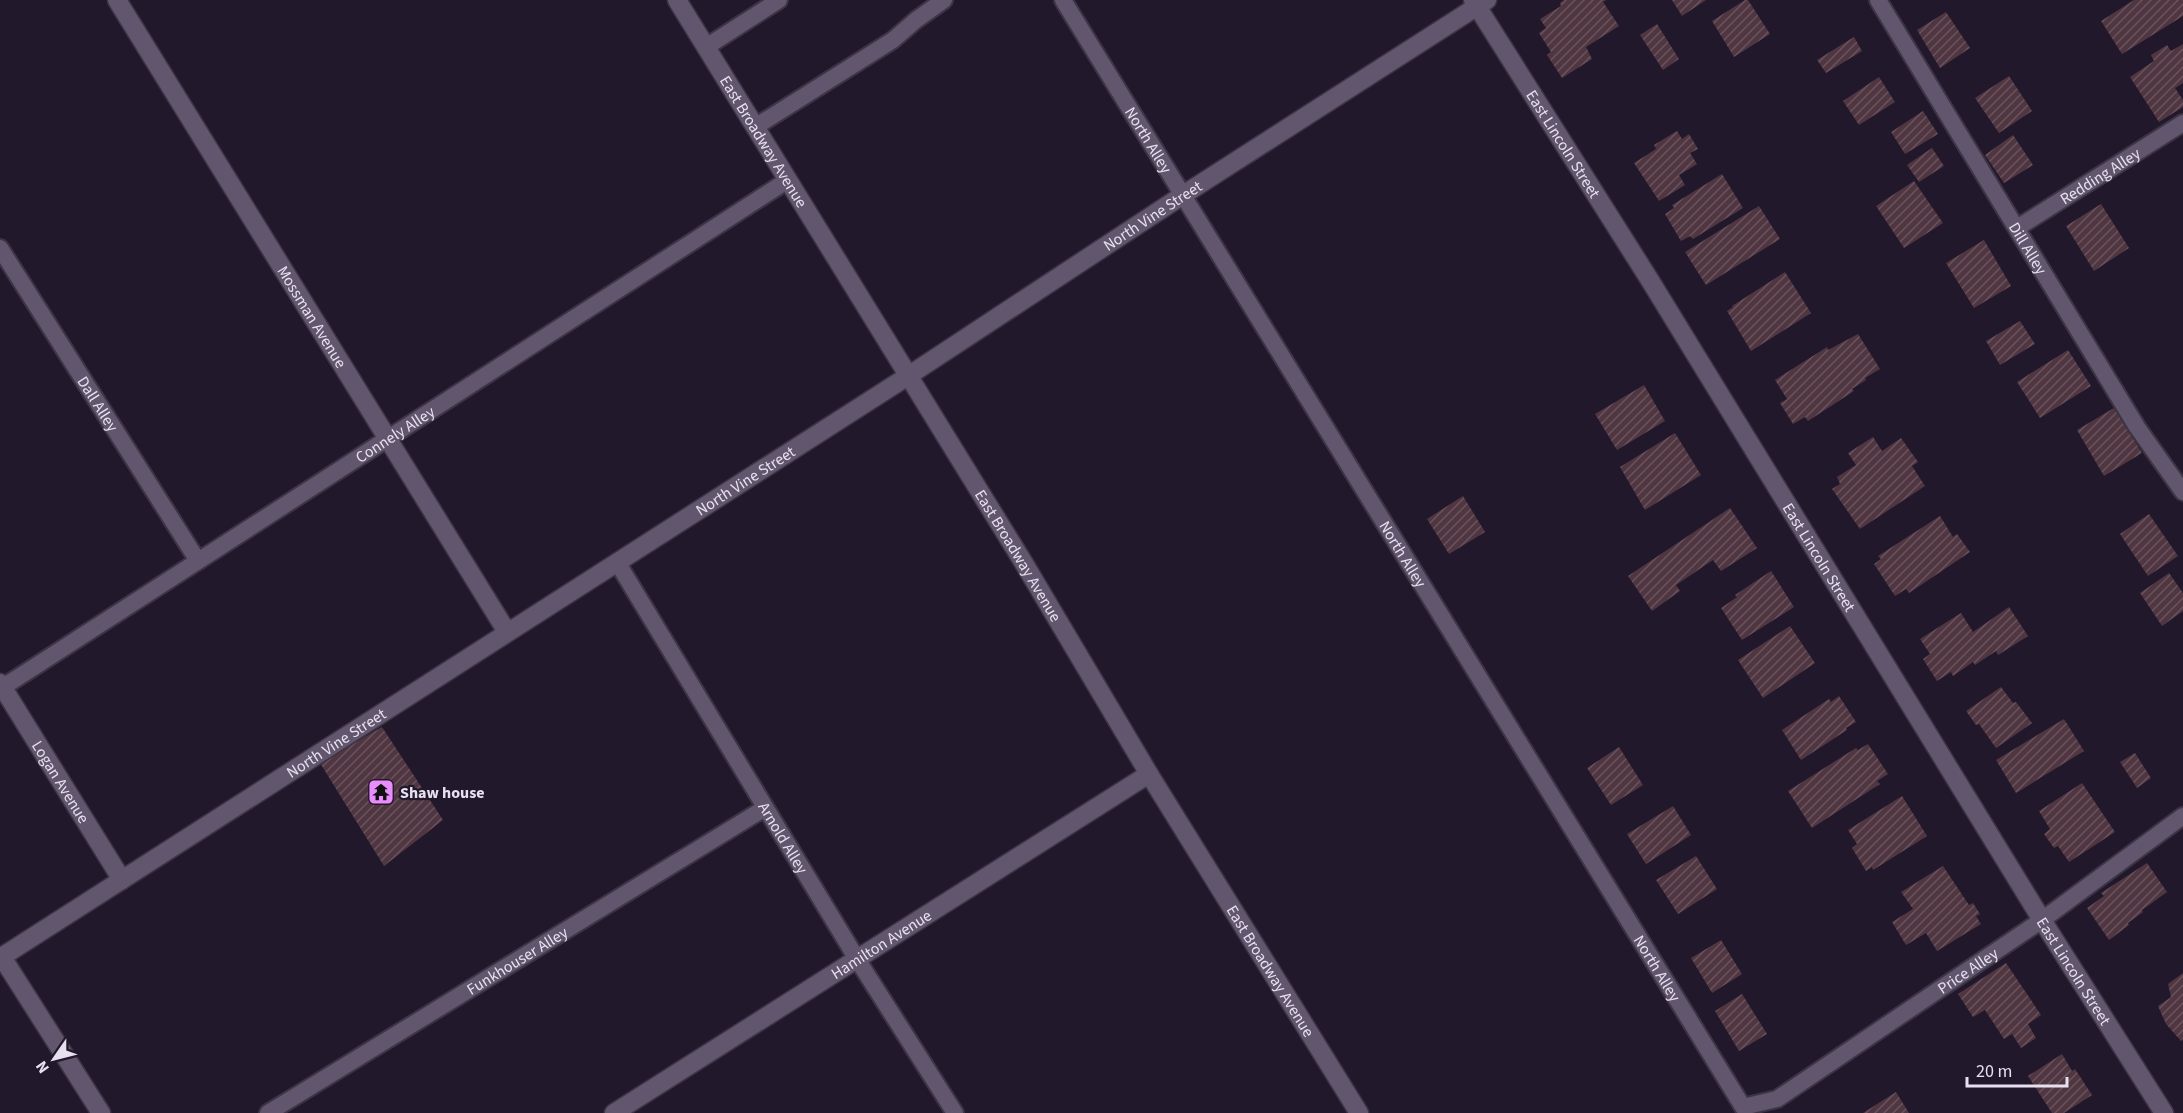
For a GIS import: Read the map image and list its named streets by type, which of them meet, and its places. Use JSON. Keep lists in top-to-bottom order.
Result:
{
  "streets": {
    "street": [
      "East Broadway Avenue",
      "East Lincoln Street",
      "North Vine Street",
      "Mossman Avenue",
      "Logan Avenue",
      "Hamilton Avenue"
    ],
    "lane": [
      "North Alley",
      "Redding Alley",
      "Dill Alley",
      "Dall Alley",
      "Connely Alley",
      "Arnold Alley",
      "Funkhouser Alley",
      "Price Alley"
    ]
  },
  "crossings": [
    ["North Alley", "North Vine Street"],
    ["North Alley", "Price Alley"],
    ["East Broadway Avenue", "North Vine Street"],
    ["East Broadway Avenue", "Connely Alley"],
    ["East Broadway Avenue", "Hamilton Avenue"],
    ["East Lincoln Street", "North Vine Street"],
    ["East Lincoln Street", "Price Alley"],
    ["Redding Alley", "Dill Alley"],
    ["North Vine Street", "Mossman Avenue"],
    ["North Vine Street", "Logan Avenue"],
    ["North Vine Street", "Arnold Alley"],
    ["Mossman Avenue", "Connely Alley"],
    ["Dall Alley", "Connely Alley"],
    ["Connely Alley", "Logan Avenue"],
    ["Arnold Alley", "Hamilton Avenue"],
    ["Arnold Alley", "Funkhouser Alley"]
  ],
  "places": {
    "temple": ["Shaw house"]
  },
  "scale_bar": "20 m",
  "north": "bottom left"
}
